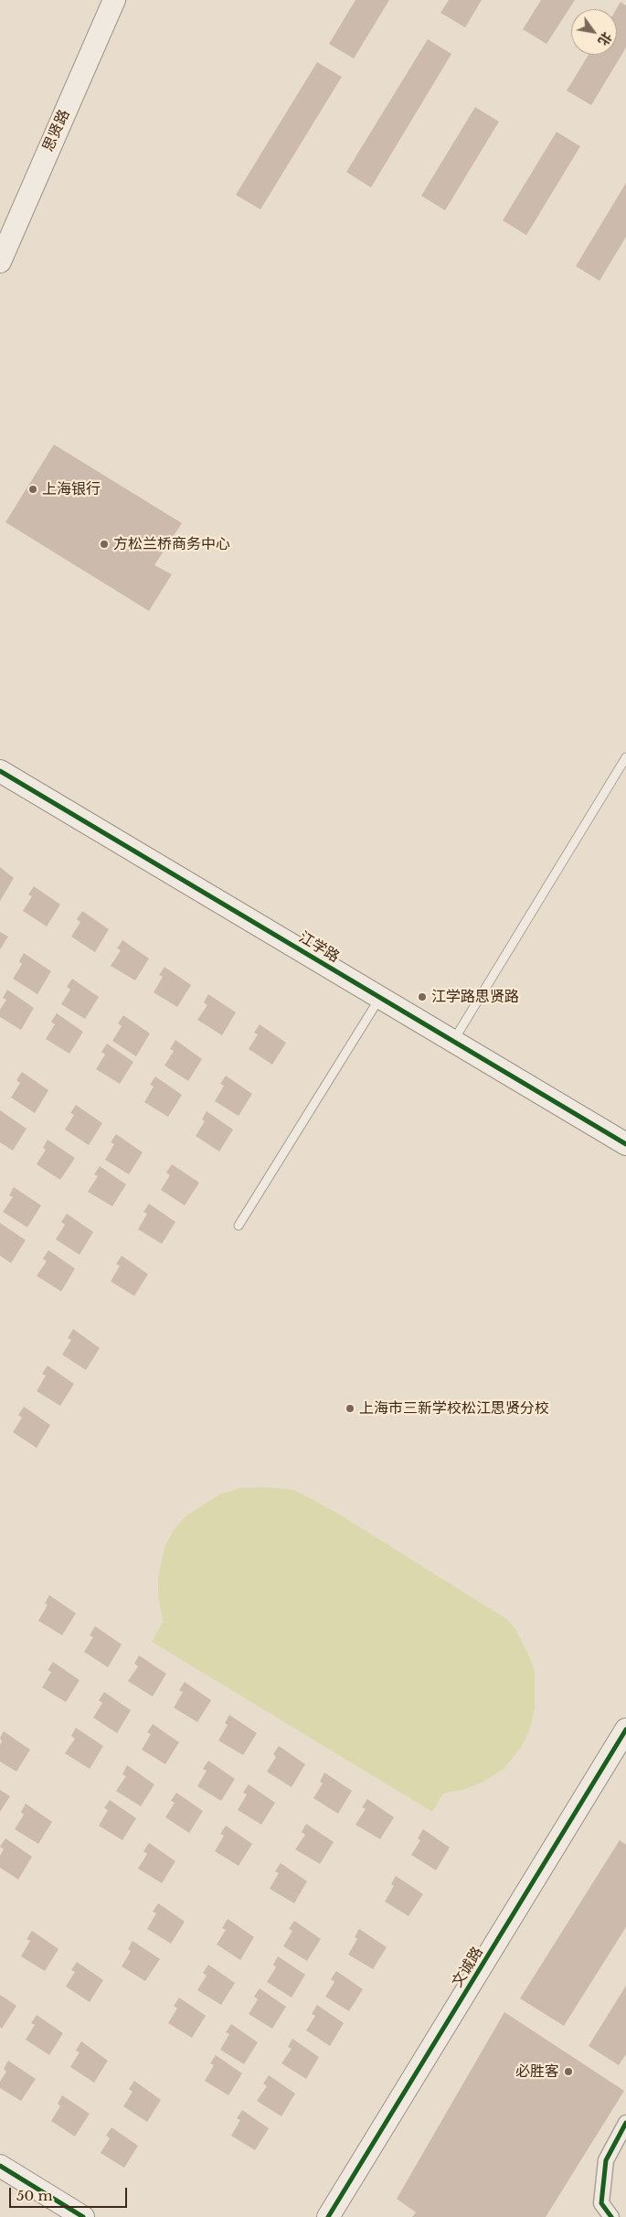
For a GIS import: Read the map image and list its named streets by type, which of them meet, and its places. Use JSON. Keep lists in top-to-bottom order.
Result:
{
  "streets": {
    "main road": ["思贤路", "江学路", "文诚路"]
  },
  "places": [
    "上海银行",
    "方松兰桥商务中心",
    "江学路思贤路",
    "上海市三新学校松江思贤分校",
    "必胜客"
  ],
  "scale_bar": "50 m",
  "north": "bottom right"
}
